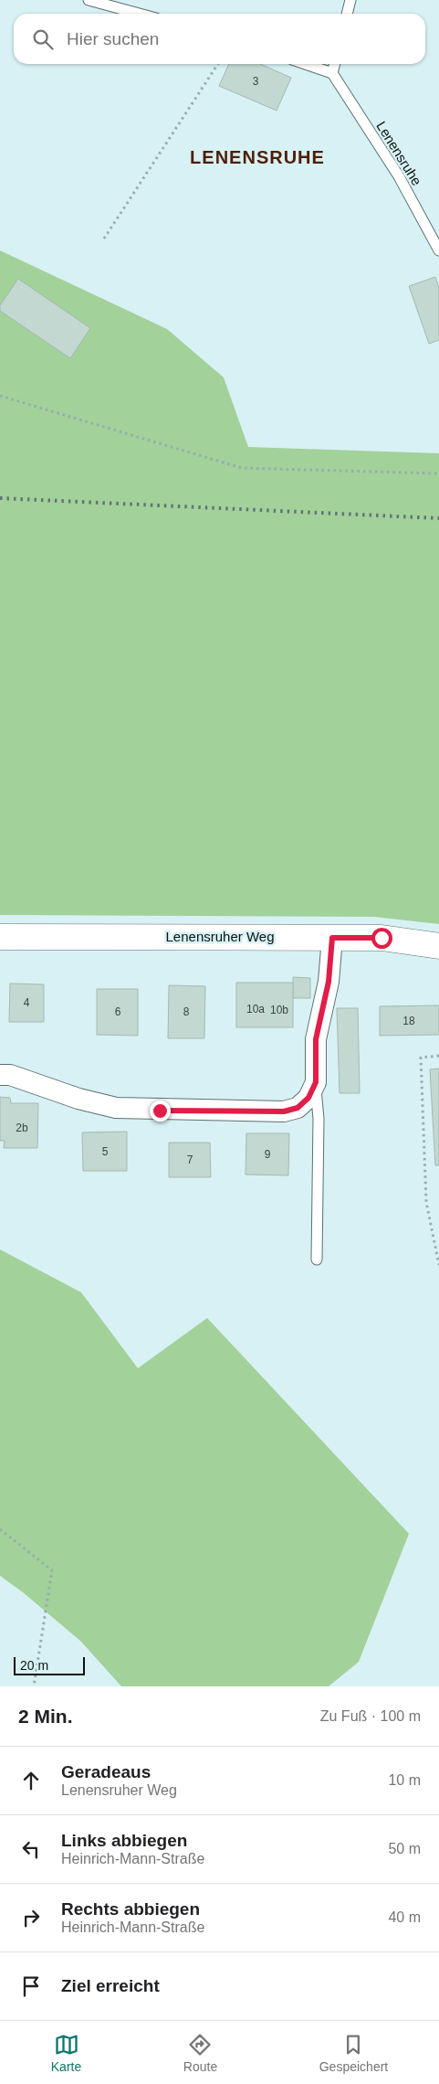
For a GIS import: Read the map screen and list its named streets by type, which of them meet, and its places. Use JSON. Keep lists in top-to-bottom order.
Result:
{
  "streets": {
    "street": ["Lenensruher Weg"],
    "lane": ["Lenensruhe"]
  },
  "districts": ["LENENSRUHE"],
  "house_numbers": [
    "3",
    "4",
    "10a",
    "10b",
    "6",
    "8",
    "18",
    "2b",
    "5",
    "9",
    "7"
  ],
  "scale_bar": "20 m",
  "page": {
    "search": "Hier suchen",
    "scale": "20 m",
    "heading": ["2 Min.", "Zu Fuß · 100 m"],
    "list": [
      ["Geradeaus", "Lenensruher Weg", "10 m"],
      ["Links abbiegen", "Heinrich-Mann-Straße", "50 m"],
      ["Rechts abbiegen", "Heinrich-Mann-Straße", "40 m"],
      "Ziel erreicht"
    ],
    "nav": ["Karte", "Route", "Gespeichert"]
  }
}
